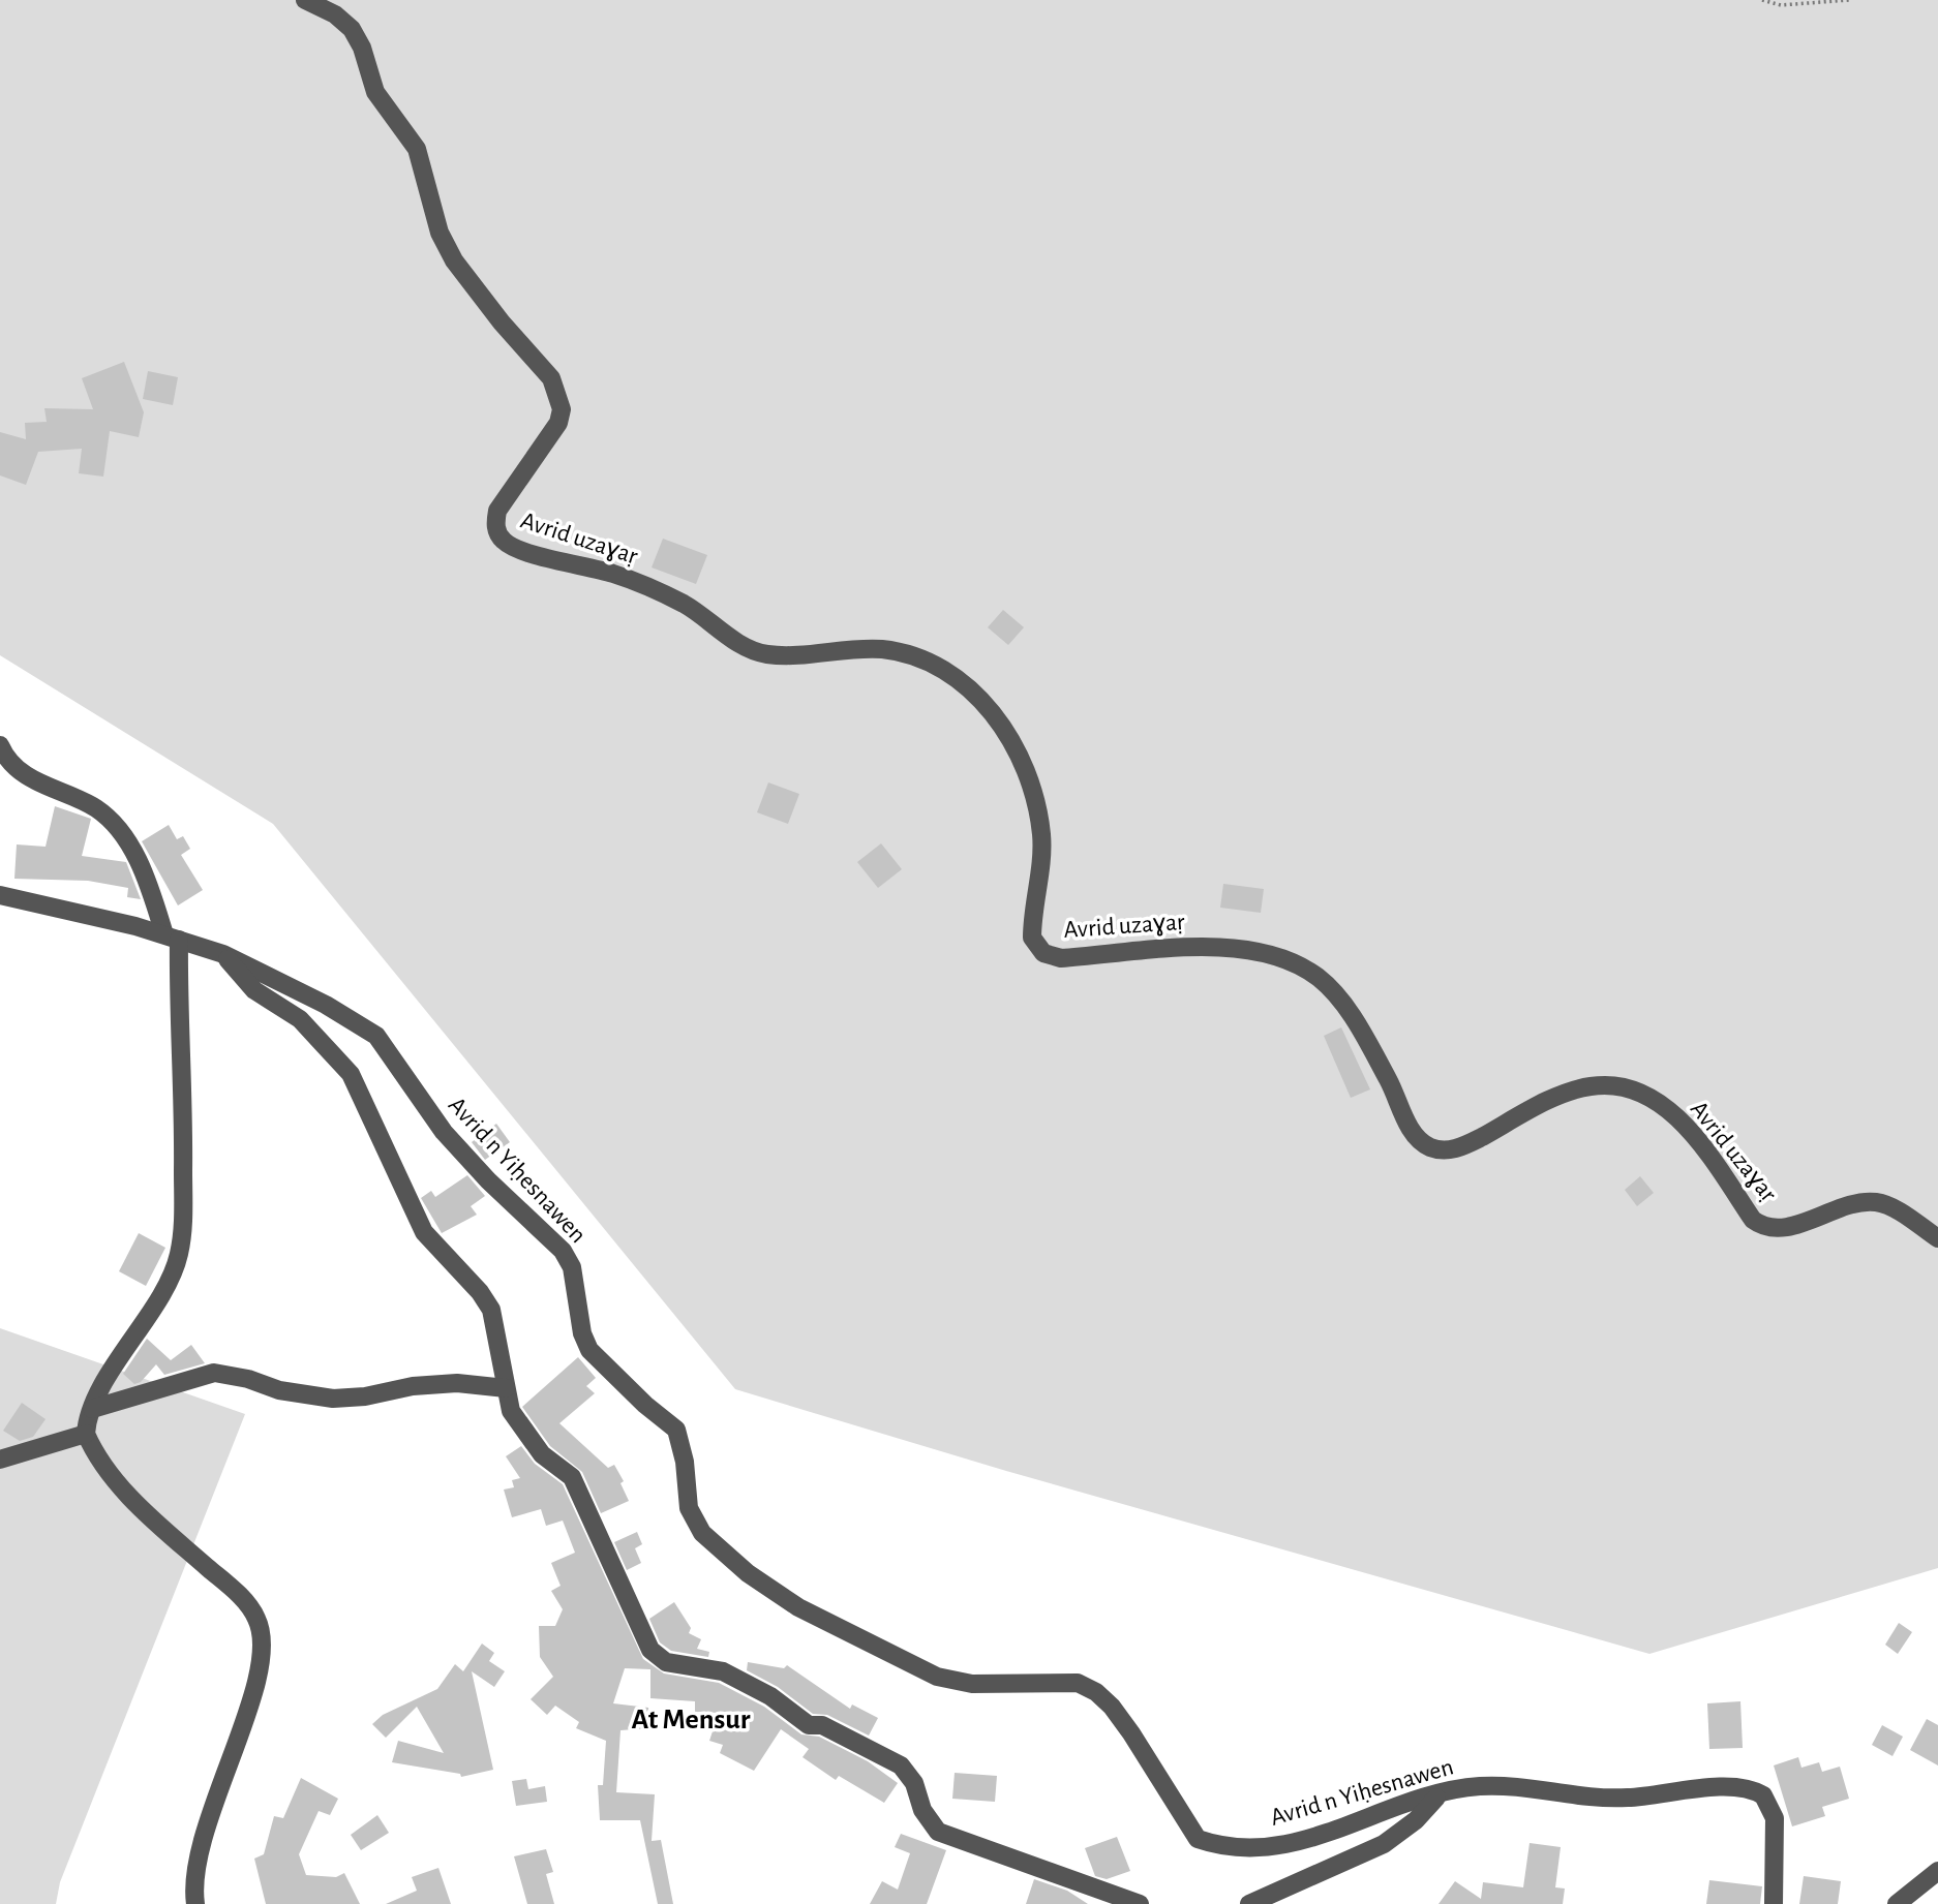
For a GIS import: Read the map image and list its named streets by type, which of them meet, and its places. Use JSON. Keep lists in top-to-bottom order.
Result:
{
  "streets": {
    "street": ["Avrid uzaɣaṛ", "Avrid n Yiḥesnawen"]
  },
  "districts": ["At Mensur"]
}
